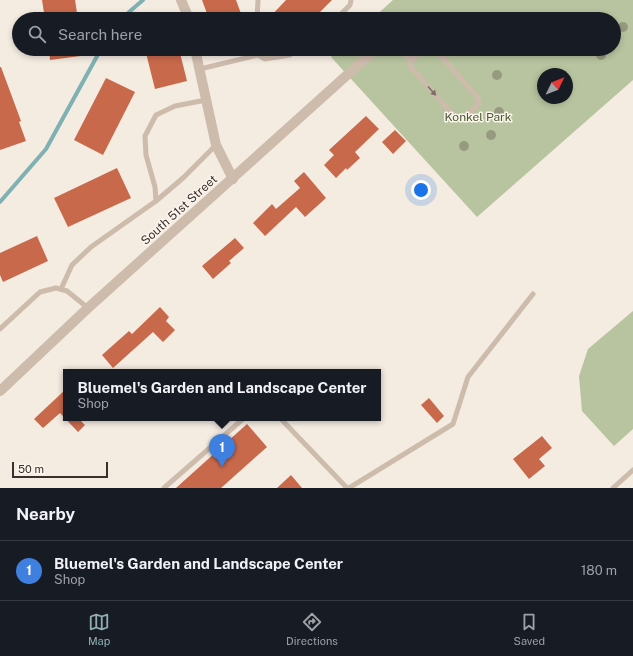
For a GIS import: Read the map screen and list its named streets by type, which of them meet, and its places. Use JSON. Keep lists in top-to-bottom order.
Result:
{
  "streets": {
    "street": ["South 51st Street"]
  },
  "parks": ["Konkel Park"],
  "scale_bar": "50 m",
  "north": "top right",
  "page": {
    "search": "Search here",
    "popup": ["Bluemel's Garden and Landscape Center", "Shop"],
    "pins": "1",
    "scale": "50 m",
    "heading": "Nearby",
    "list": [
      {
        "mark": "1",
        "name": "Bluemel's Garden and Landscape Center",
        "note": "Shop",
        "value": "180 m"
      }
    ],
    "nav": ["Map", "Directions", "Saved"]
  }
}
